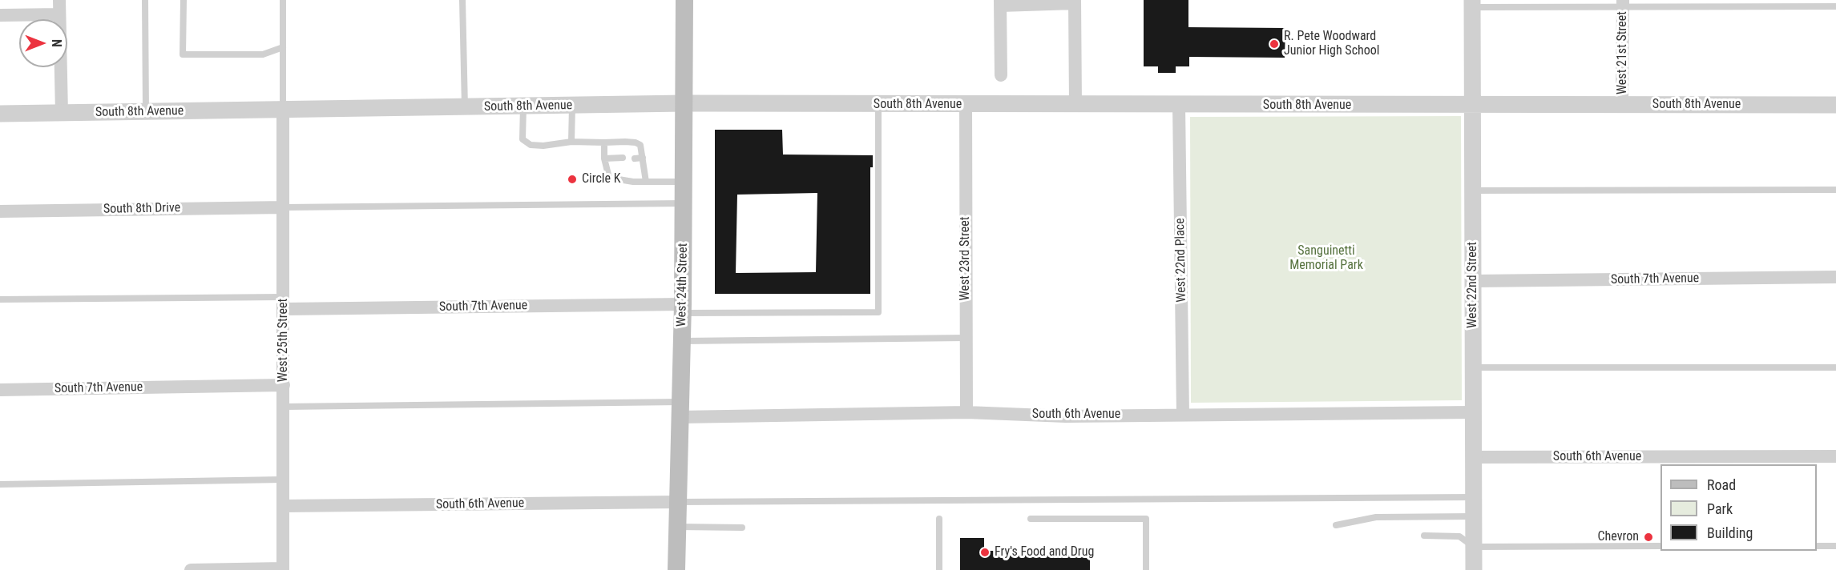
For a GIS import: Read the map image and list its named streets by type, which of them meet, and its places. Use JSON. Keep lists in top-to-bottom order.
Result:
{
  "streets": {
    "main road": ["West 24th Street"],
    "street": [
      "West 21st Street",
      "South 8th Avenue",
      "South 8th Drive",
      "West 23rd Street",
      "West 22nd Place",
      "South 7th Avenue",
      "West 22nd Street",
      "West 25th Street",
      "South 6th Avenue"
    ]
  },
  "crossings": [
    ["West 21st Street", "South 8th Avenue"],
    ["South 8th Avenue", "West 23rd Street"],
    ["South 8th Avenue", "West 22nd Place"],
    ["South 8th Avenue", "West 24th Street"],
    ["South 8th Avenue", "West 22nd Street"],
    ["South 8th Avenue", "West 25th Street"],
    ["South 8th Drive", "West 25th Street"],
    ["West 23rd Street", "South 6th Avenue"],
    ["West 22nd Place", "South 6th Avenue"],
    ["South 7th Avenue", "West 24th Street"],
    ["South 7th Avenue", "West 22nd Street"],
    ["South 7th Avenue", "West 25th Street"],
    ["West 24th Street", "South 6th Avenue"],
    ["West 22nd Street", "South 6th Avenue"],
    ["West 25th Street", "South 6th Avenue"]
  ],
  "parks": ["Sanguinetti Memorial Park"],
  "places": [
    "R. Pete Woodward Junior High School",
    "Circle K",
    "Chevron",
    "Fry's Food and Drug"
  ],
  "legend": ["Road", "Park", "Building"],
  "north": "right"
}
